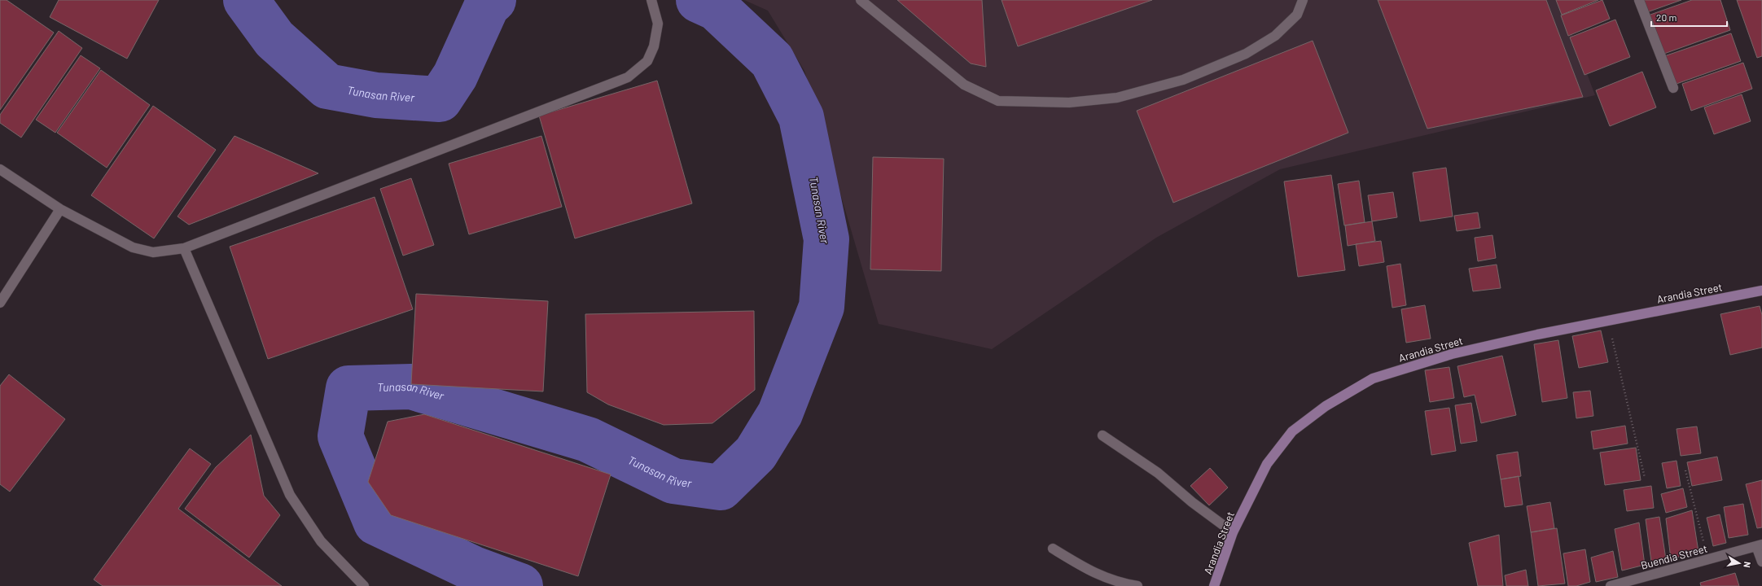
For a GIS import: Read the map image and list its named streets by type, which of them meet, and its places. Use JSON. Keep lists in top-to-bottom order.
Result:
{
  "streets": {
    "street": ["Arandia Street", "Buendia Street"]
  },
  "water": ["Tunasan River"],
  "scale_bar": "20 m",
  "north": "right"
}
